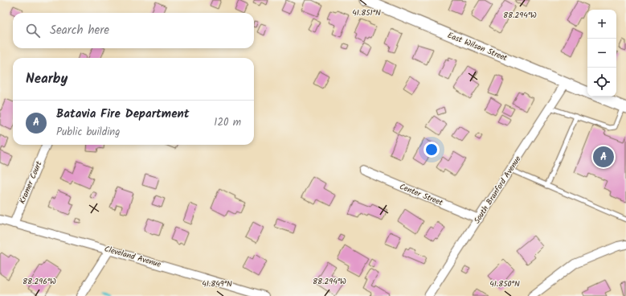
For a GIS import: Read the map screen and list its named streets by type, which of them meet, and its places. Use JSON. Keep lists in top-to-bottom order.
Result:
{
  "streets": {
    "street": [
      "East Wilson Street",
      "Kramer Court",
      "South Branford Avenue",
      "Center Street",
      "Cleveland Avenue"
    ]
  },
  "crossings": [
    ["East Wilson Street", "South Branford Avenue"],
    ["Kramer Court", "Cleveland Avenue"],
    ["South Branford Avenue", "Center Street"]
  ],
  "page": {
    "map_buttons": ["+", "−"],
    "search": "Search here",
    "heading": "Nearby",
    "list": [
      {
        "mark": "A",
        "name": "Batavia Fire Department",
        "note": "Public building",
        "value": "120 m"
      }
    ],
    "pins": "A"
  },
  "coordinates": [
    "41.851°N",
    "88.294°W",
    "88.296°W",
    "41.849°N",
    "41.850°N"
  ]
}
